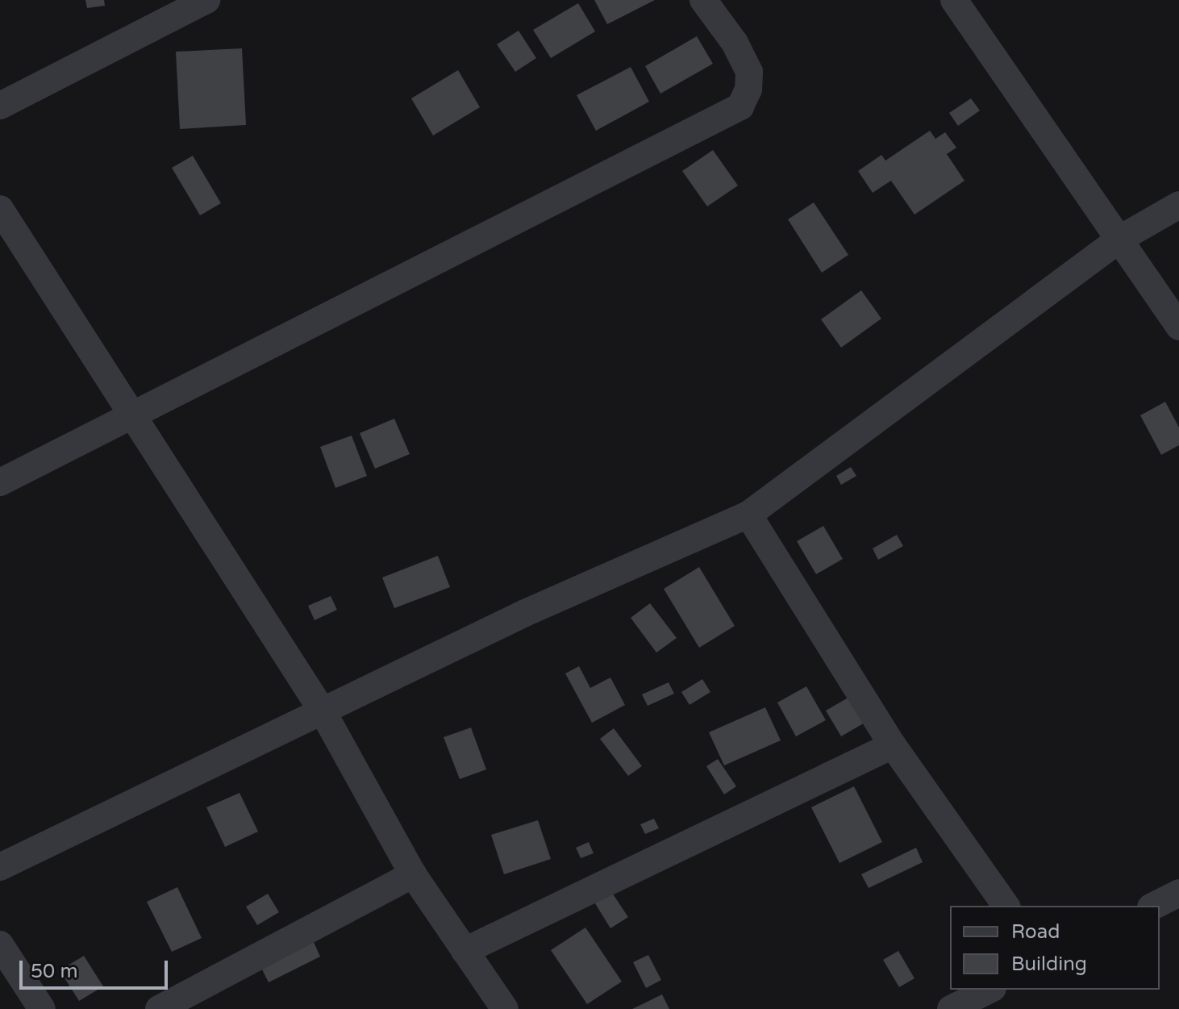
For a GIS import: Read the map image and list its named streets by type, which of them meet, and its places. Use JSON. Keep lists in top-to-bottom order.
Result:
{
  "legend": ["Road", "Building"],
  "scale_bar": "50 m"
}
